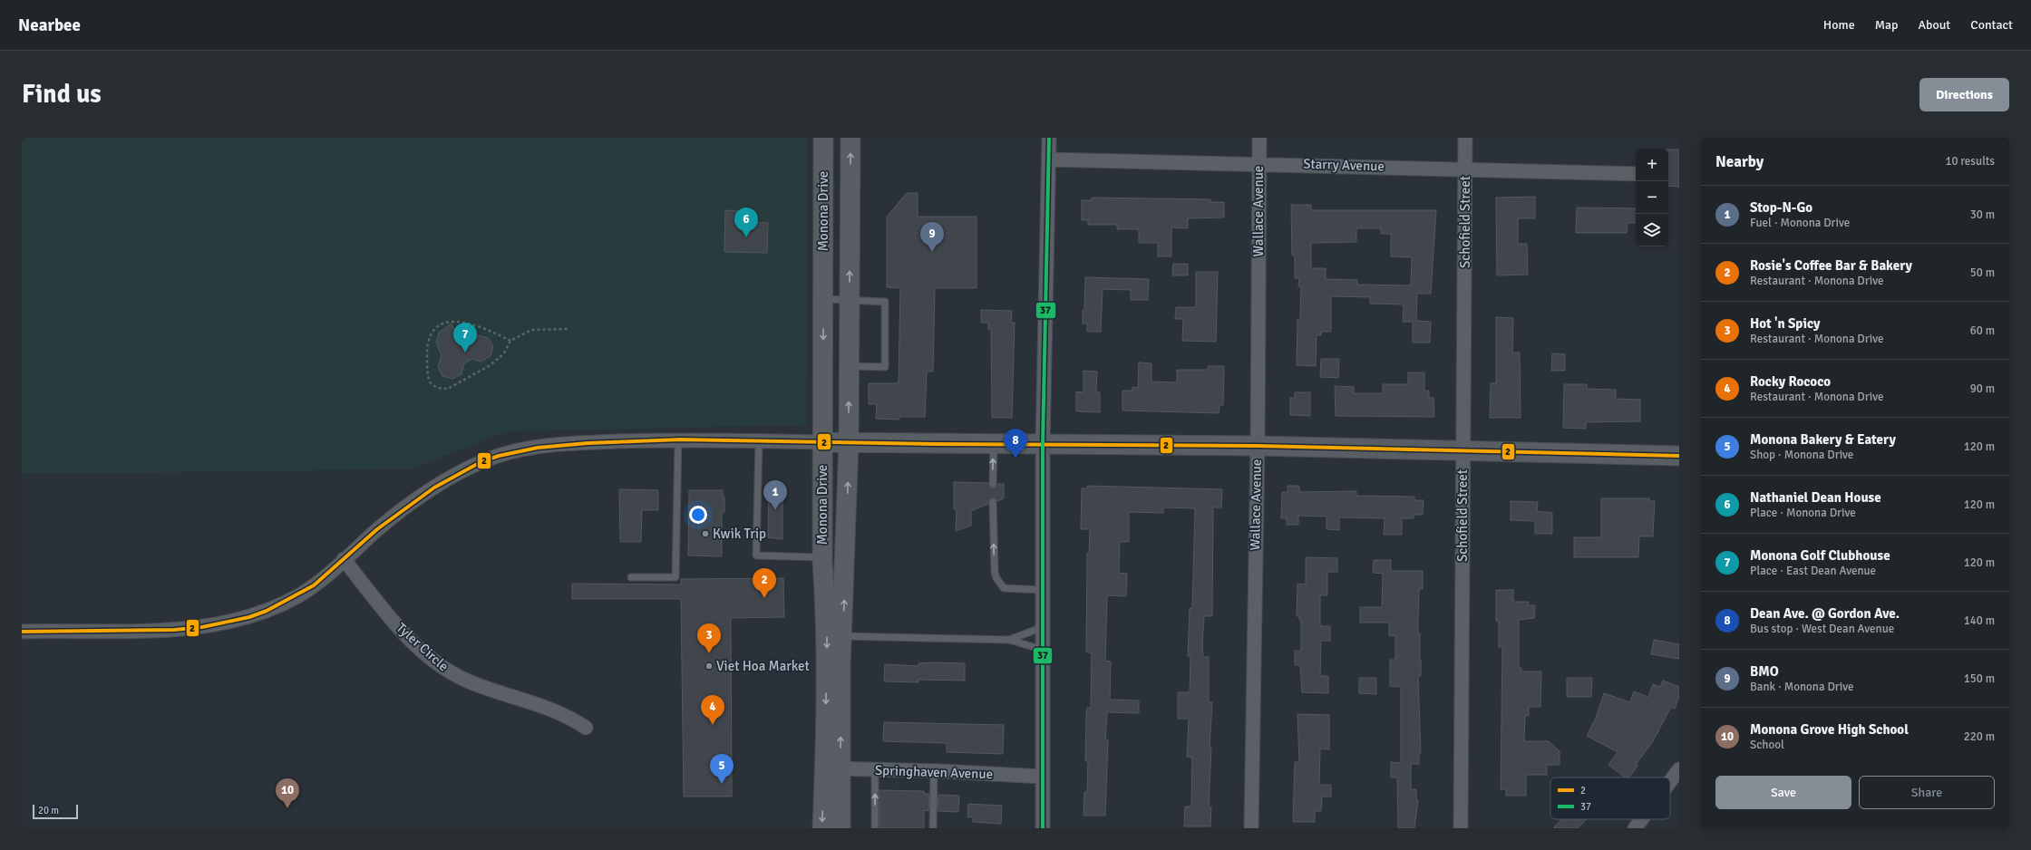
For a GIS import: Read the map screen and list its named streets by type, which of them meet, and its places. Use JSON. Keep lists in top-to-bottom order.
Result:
{
  "streets": {
    "street": [
      "Starry Avenue",
      "Monona Drive",
      "Wallace Avenue",
      "Schofield Street",
      "Tyler Circle",
      "Springhaven Avenue"
    ]
  },
  "crossings": [
    ["Starry Avenue", "Wallace Avenue"],
    ["Starry Avenue", "Schofield Street"],
    ["Monona Drive", "Springhaven Avenue"]
  ],
  "places": ["Kwik Trip", "Viet Hoa Market"],
  "lines": ["transit line 37", "transit line 2"],
  "legend": ["2", "37"],
  "scale_bar": "20 m",
  "page": {
    "header": "Nearbee",
    "nav": [
      "Home",
      "Map",
      "About",
      "Contact"
    ],
    "buttons": [
      "Directions",
      ["Save", "Share"]
    ],
    "title": "Find us",
    "heading": ["Nearby", "10 results"],
    "map_buttons": ["+", "−"],
    "list": [
      {
        "mark": "1",
        "name": "Stop-N-Go",
        "note": "Fuel · Monona Drive",
        "value": "30 m"
      },
      {
        "mark": "2",
        "name": "Rosie's Coffee Bar & Bakery",
        "note": "Restaurant · Monona Drive",
        "value": "50 m"
      },
      {
        "mark": "3",
        "name": "Hot 'n Spicy",
        "note": "Restaurant · Monona Drive",
        "value": "60 m"
      },
      {
        "mark": "4",
        "name": "Rocky Rococo",
        "note": "Restaurant · Monona Drive",
        "value": "90 m"
      },
      {
        "mark": "5",
        "name": "Monona Bakery & Eatery",
        "note": "Shop · Monona Drive",
        "value": "120 m"
      },
      {
        "mark": "6",
        "name": "Nathaniel Dean House",
        "note": "Place · Monona Drive",
        "value": "120 m"
      },
      {
        "mark": "7",
        "name": "Monona Golf Clubhouse",
        "note": "Place · East Dean Avenue",
        "value": "120 m"
      },
      {
        "mark": "8",
        "name": "Dean Ave. @ Gordon Ave.",
        "note": "Bus stop · West Dean Avenue",
        "value": "140 m"
      },
      {
        "mark": "9",
        "name": "BMO",
        "note": "Bank · Monona Drive",
        "value": "150 m"
      },
      {
        "mark": "10",
        "name": "Monona Grove High School",
        "note": "School",
        "value": "220 m"
      }
    ],
    "pins": [
      "6",
      "9",
      "7",
      "8",
      "1",
      "2",
      "3",
      "4",
      "5",
      "10"
    ],
    "scale": "20 m"
  }
}
